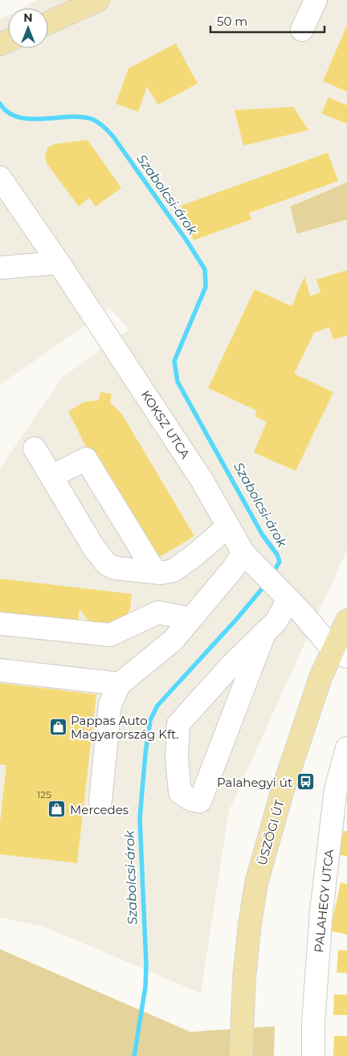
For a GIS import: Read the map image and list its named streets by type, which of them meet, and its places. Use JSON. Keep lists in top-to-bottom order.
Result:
{
  "streets": {
    "main road": ["ÜSZÖGI ÚT"],
    "street": ["KOKSZ UTCA", "PALAHEGY UTCA"]
  },
  "crossings": [
    ["KOKSZ UTCA", "ÜSZÖGI ÚT"]
  ],
  "water": ["Szabolcsi-árok"],
  "places": {
    "shop": ["Pappas Auto Magyarország Kft.", "Mercedes"],
    "bus stop": ["Palahegyi út"]
  },
  "house_numbers": ["125"],
  "scale_bar": "50 m",
  "north": "top"
}
